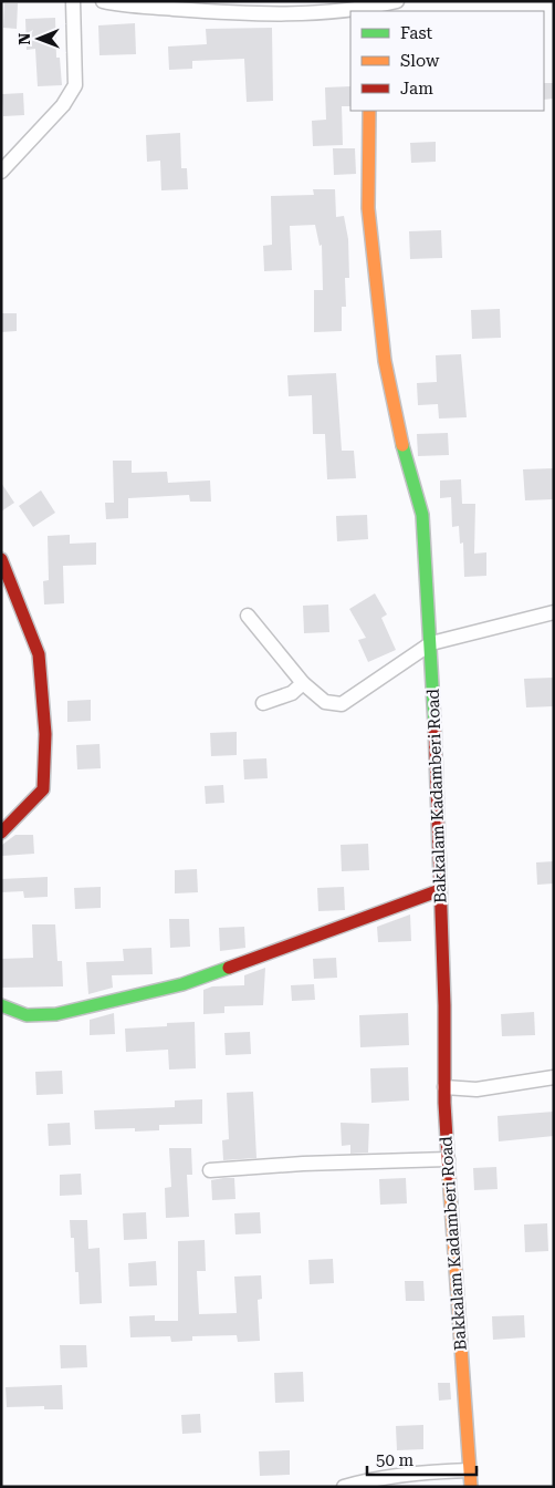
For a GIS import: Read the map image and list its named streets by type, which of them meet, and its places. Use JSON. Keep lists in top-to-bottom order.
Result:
{
  "streets": {
    "street": ["Bakkalam Kadamberi Road"]
  },
  "legend": ["Fast", "Slow", "Jam"],
  "scale_bar": "50 m",
  "north": "left"
}
